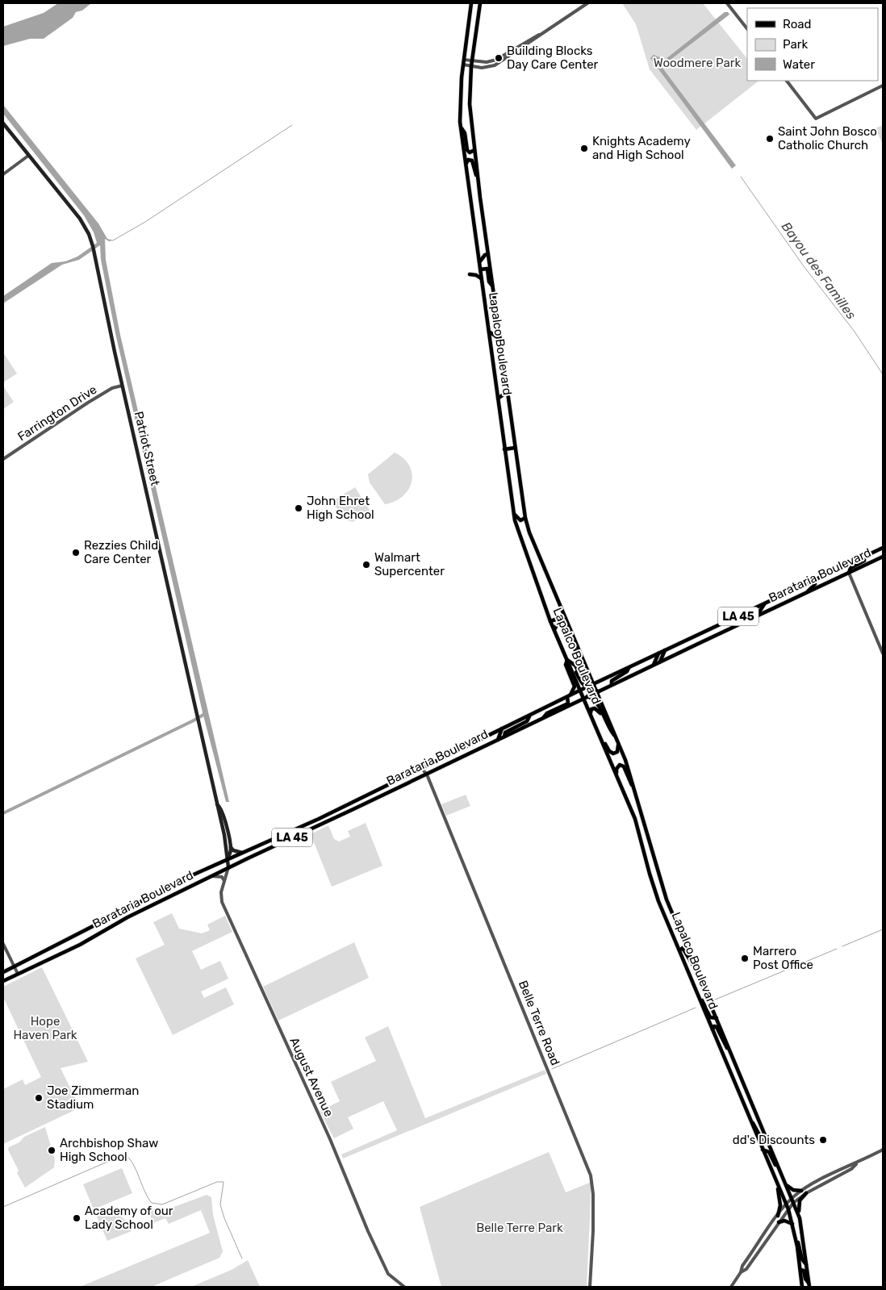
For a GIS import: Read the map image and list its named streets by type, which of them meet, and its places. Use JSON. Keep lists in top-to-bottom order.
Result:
{
  "streets": {
    "main road": [
      "Lapalco Boulevard",
      "Patriot Street",
      "Barataria Boulevard",
      "LA 45"
    ],
    "street": ["Farrington Drive", "Belle Terre Road", "August Avenue"]
  },
  "crossings": [
    ["Lapalco Boulevard", "Barataria Boulevard"],
    ["Farrington Drive", "Patriot Street"],
    ["Patriot Street", "Barataria Boulevard"],
    ["Patriot Street", "August Avenue"],
    ["Barataria Boulevard", "Belle Terre Road"],
    ["Barataria Boulevard", "August Avenue"]
  ],
  "water": ["Bayou des Familles"],
  "parks": ["Woodmere Park", "Hope Haven Park", "Belle Terre Park"],
  "places": [
    "Building Blocks Day Care Center",
    "Saint John Bosco Catholic Church",
    "Knights Academy and High School",
    "John Ehret High School",
    "Rezzies Child Care Center",
    "Walmart Supercenter",
    "Marrero Post Office",
    "Joe Zimmerman Stadium",
    "dd's Discounts",
    "Archbishop Shaw High School",
    "Academy of our Lady School"
  ],
  "legend": ["Road", "Park", "Water"]
}
